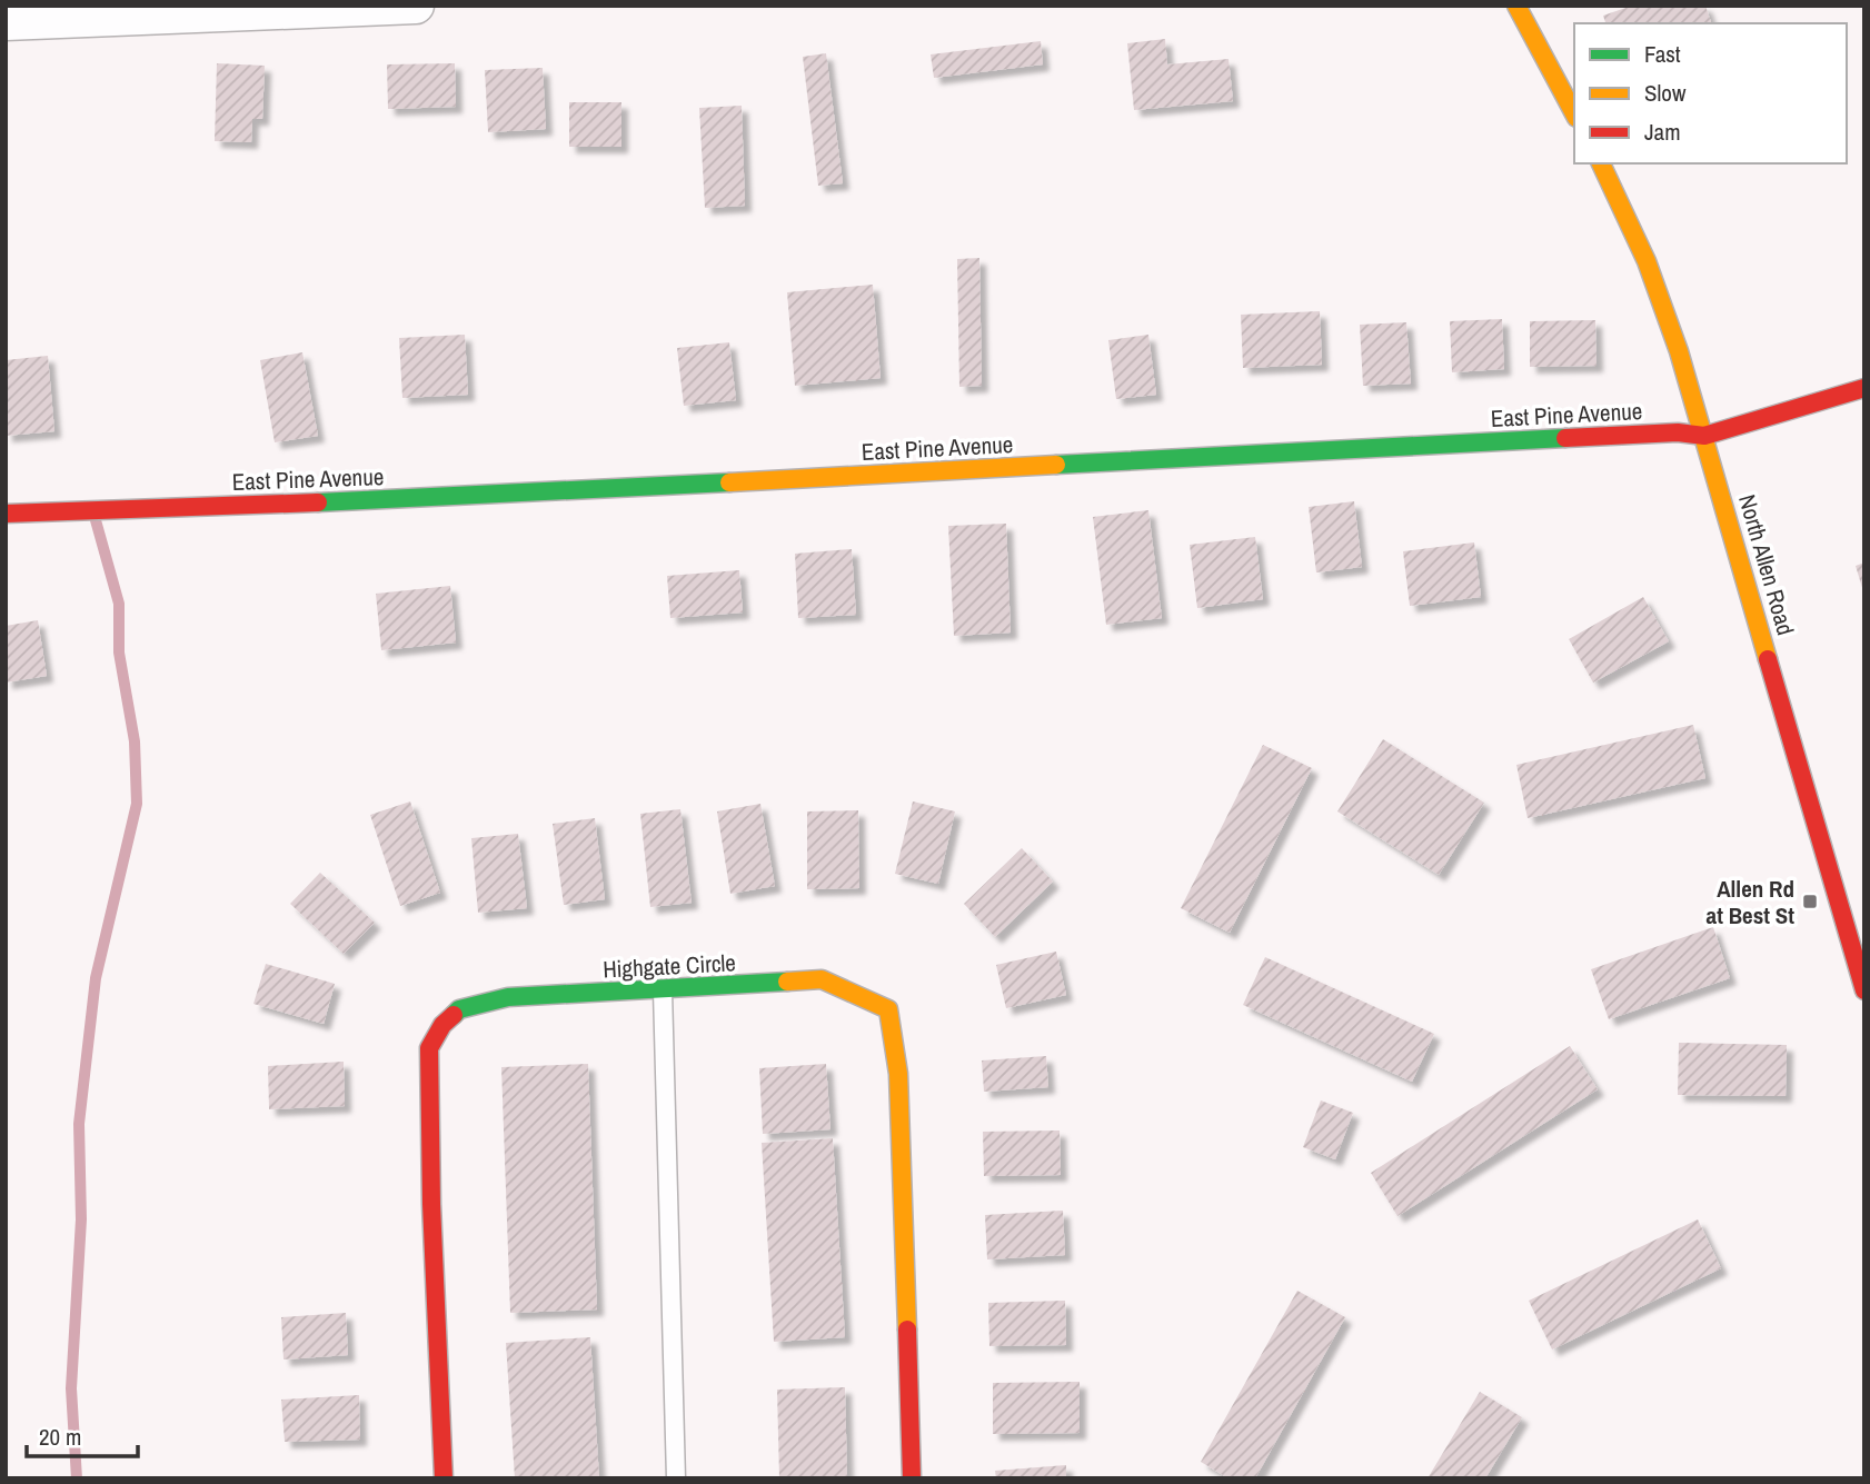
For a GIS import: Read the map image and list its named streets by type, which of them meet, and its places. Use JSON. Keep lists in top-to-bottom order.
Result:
{
  "streets": {
    "street": ["East Pine Avenue", "North Allen Road", "Highgate Circle"]
  },
  "crossings": [
    ["East Pine Avenue", "North Allen Road"]
  ],
  "places": {
    "transit": ["Allen Rd at Best St"]
  },
  "legend": ["Fast", "Slow", "Jam"],
  "scale_bar": "20 m"
}
